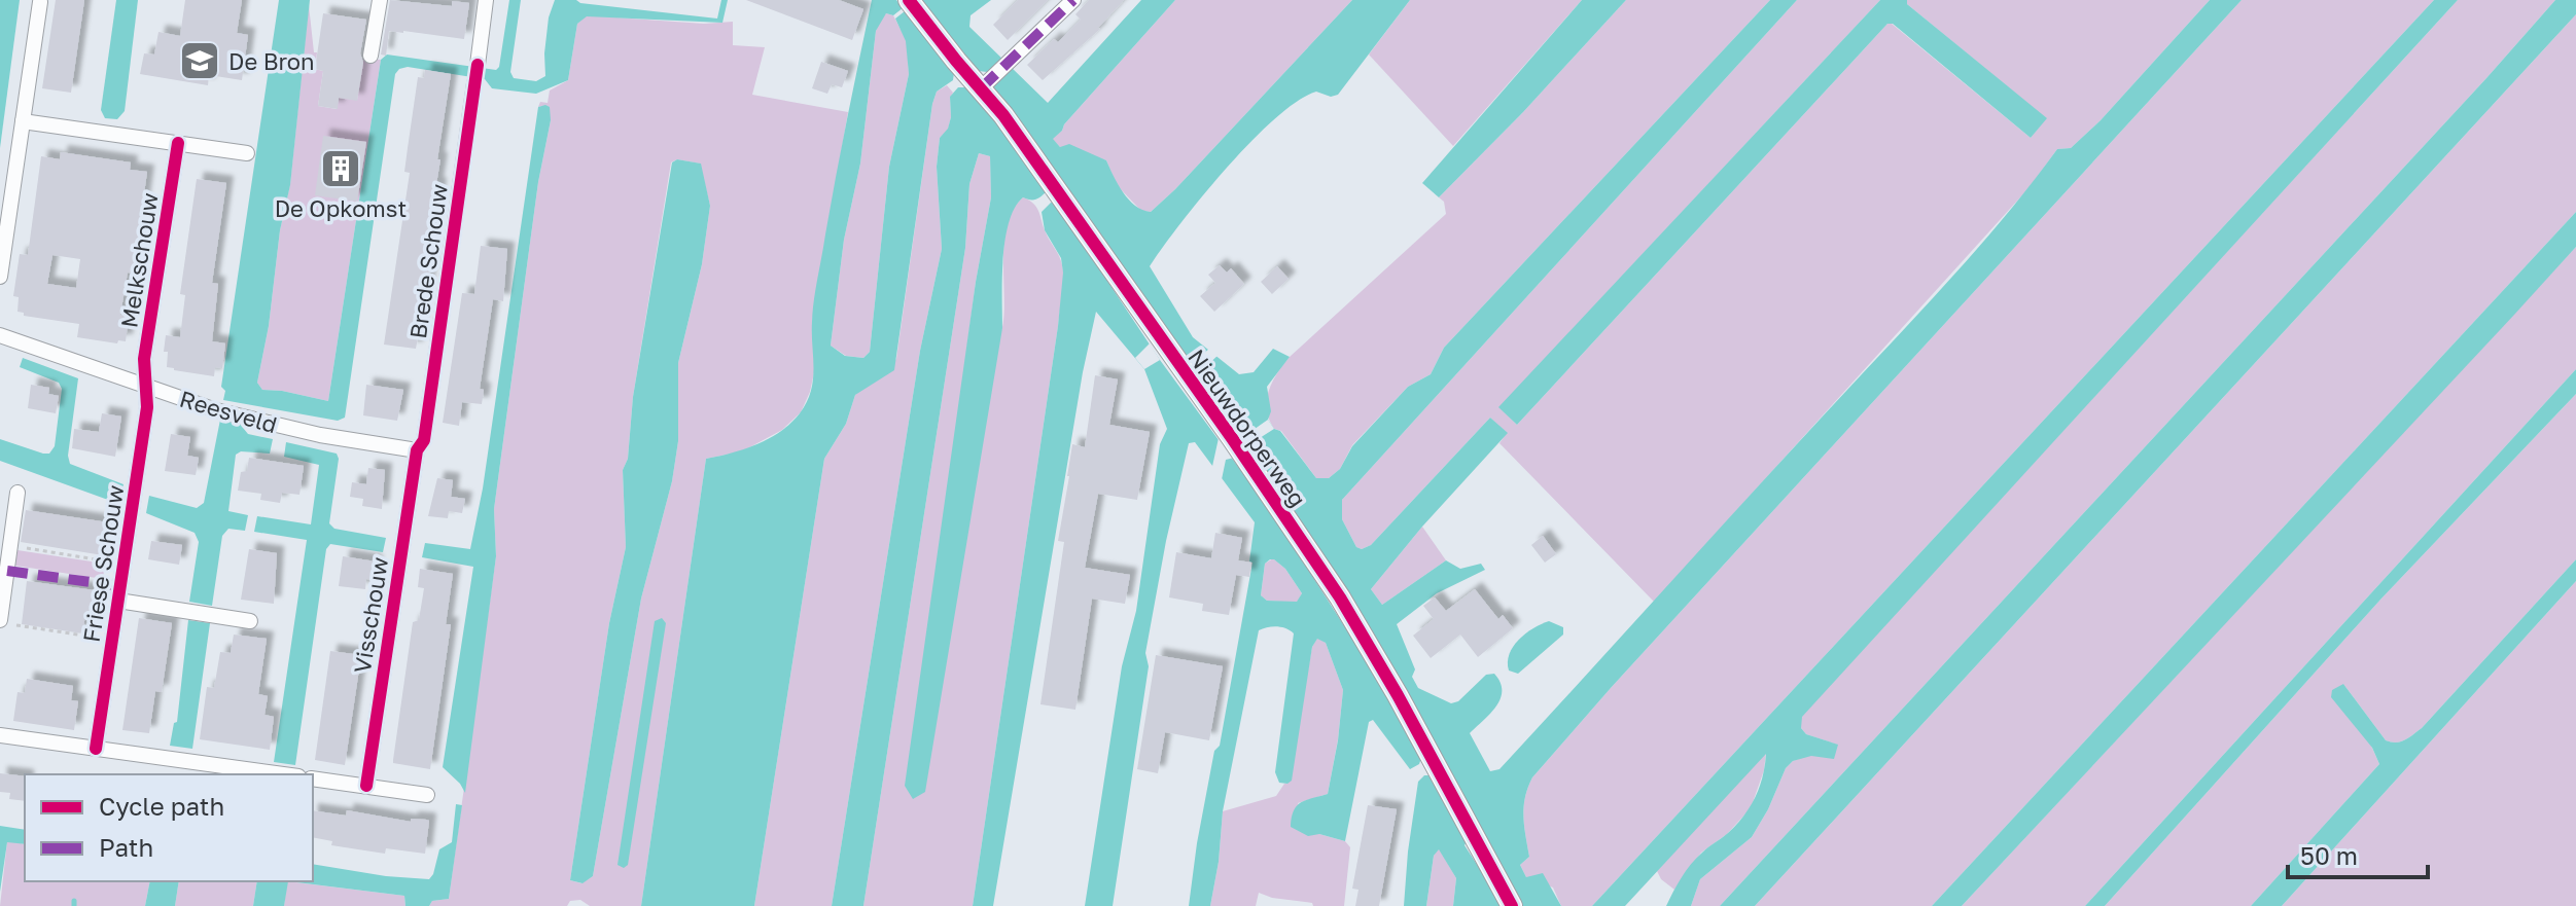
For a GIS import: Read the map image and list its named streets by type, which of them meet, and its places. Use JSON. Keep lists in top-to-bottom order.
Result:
{
  "streets": {
    "street": [
      "Melkschouw",
      "Brede Schouw",
      "Reesveld",
      "Nieuwdorperweg",
      "Friese Schouw",
      "Visschouw"
    ]
  },
  "crossings": [
    ["Melkschouw", "Reesveld"],
    ["Melkschouw", "Friese Schouw"],
    ["Brede Schouw", "Reesveld"],
    ["Brede Schouw", "Visschouw"],
    ["Reesveld", "Friese Schouw"],
    ["Reesveld", "Visschouw"]
  ],
  "places": {
    "school or university": ["De Bron"],
    "building": ["De Opkomst"]
  },
  "legend": ["Cycle path", "Path"],
  "scale_bar": "50 m"
}
